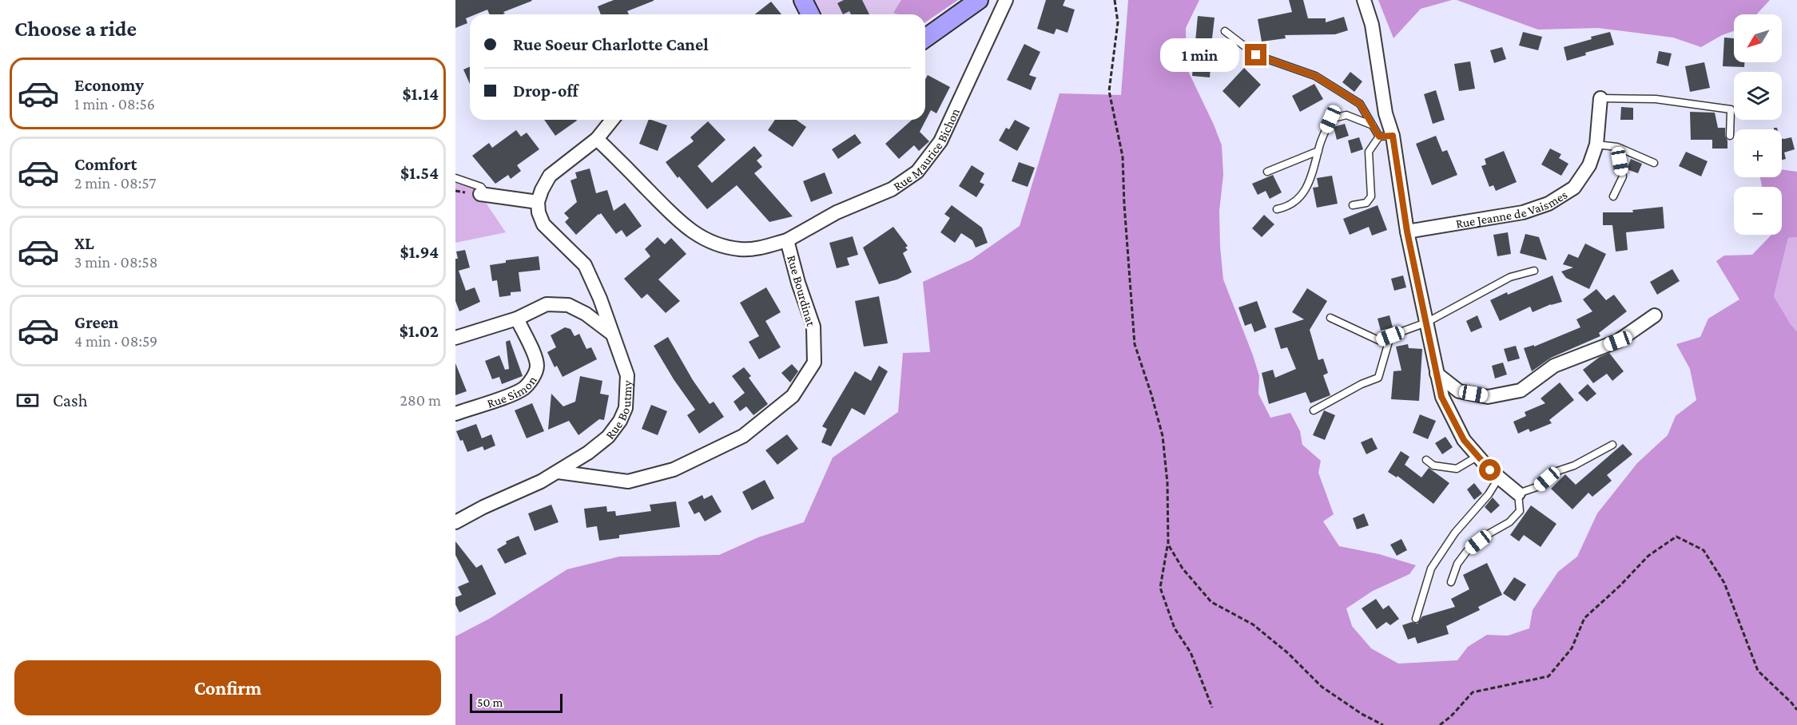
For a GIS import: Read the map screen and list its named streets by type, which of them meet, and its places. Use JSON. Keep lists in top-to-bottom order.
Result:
{
  "streets": {
    "street": [
      "Rue Maurice Bichon",
      "Rue Jeanne de Vaismes",
      "Rue Bourdinat",
      "Rue Simon",
      "Rue Boutmy"
    ]
  },
  "crossings": [
    ["Rue Maurice Bichon", "Rue Bourdinat"],
    ["Rue Bourdinat", "Rue Boutmy"]
  ],
  "scale_bar": "50 m",
  "north": "bottom left",
  "page": {
    "heading": "Choose a ride",
    "map_buttons": ["+", "−"],
    "banner": ["Rue Soeur Charlotte Canel", "Drop-off"],
    "bubble": "1 min",
    "list": [
      {
        "name": "Economy",
        "note": "1 min · 08:56",
        "value": "$1.14"
      },
      {
        "name": "Comfort",
        "note": "2 min · 08:57",
        "value": "$1.54"
      },
      {
        "name": "XL",
        "note": "3 min · 08:58",
        "value": "$1.94"
      },
      {
        "name": "Green",
        "note": "4 min · 08:59",
        "value": "$1.02"
      }
    ],
    "pay": ["Cash", "280 m"],
    "buttons": "Confirm",
    "scale": "50 m"
  }
}
